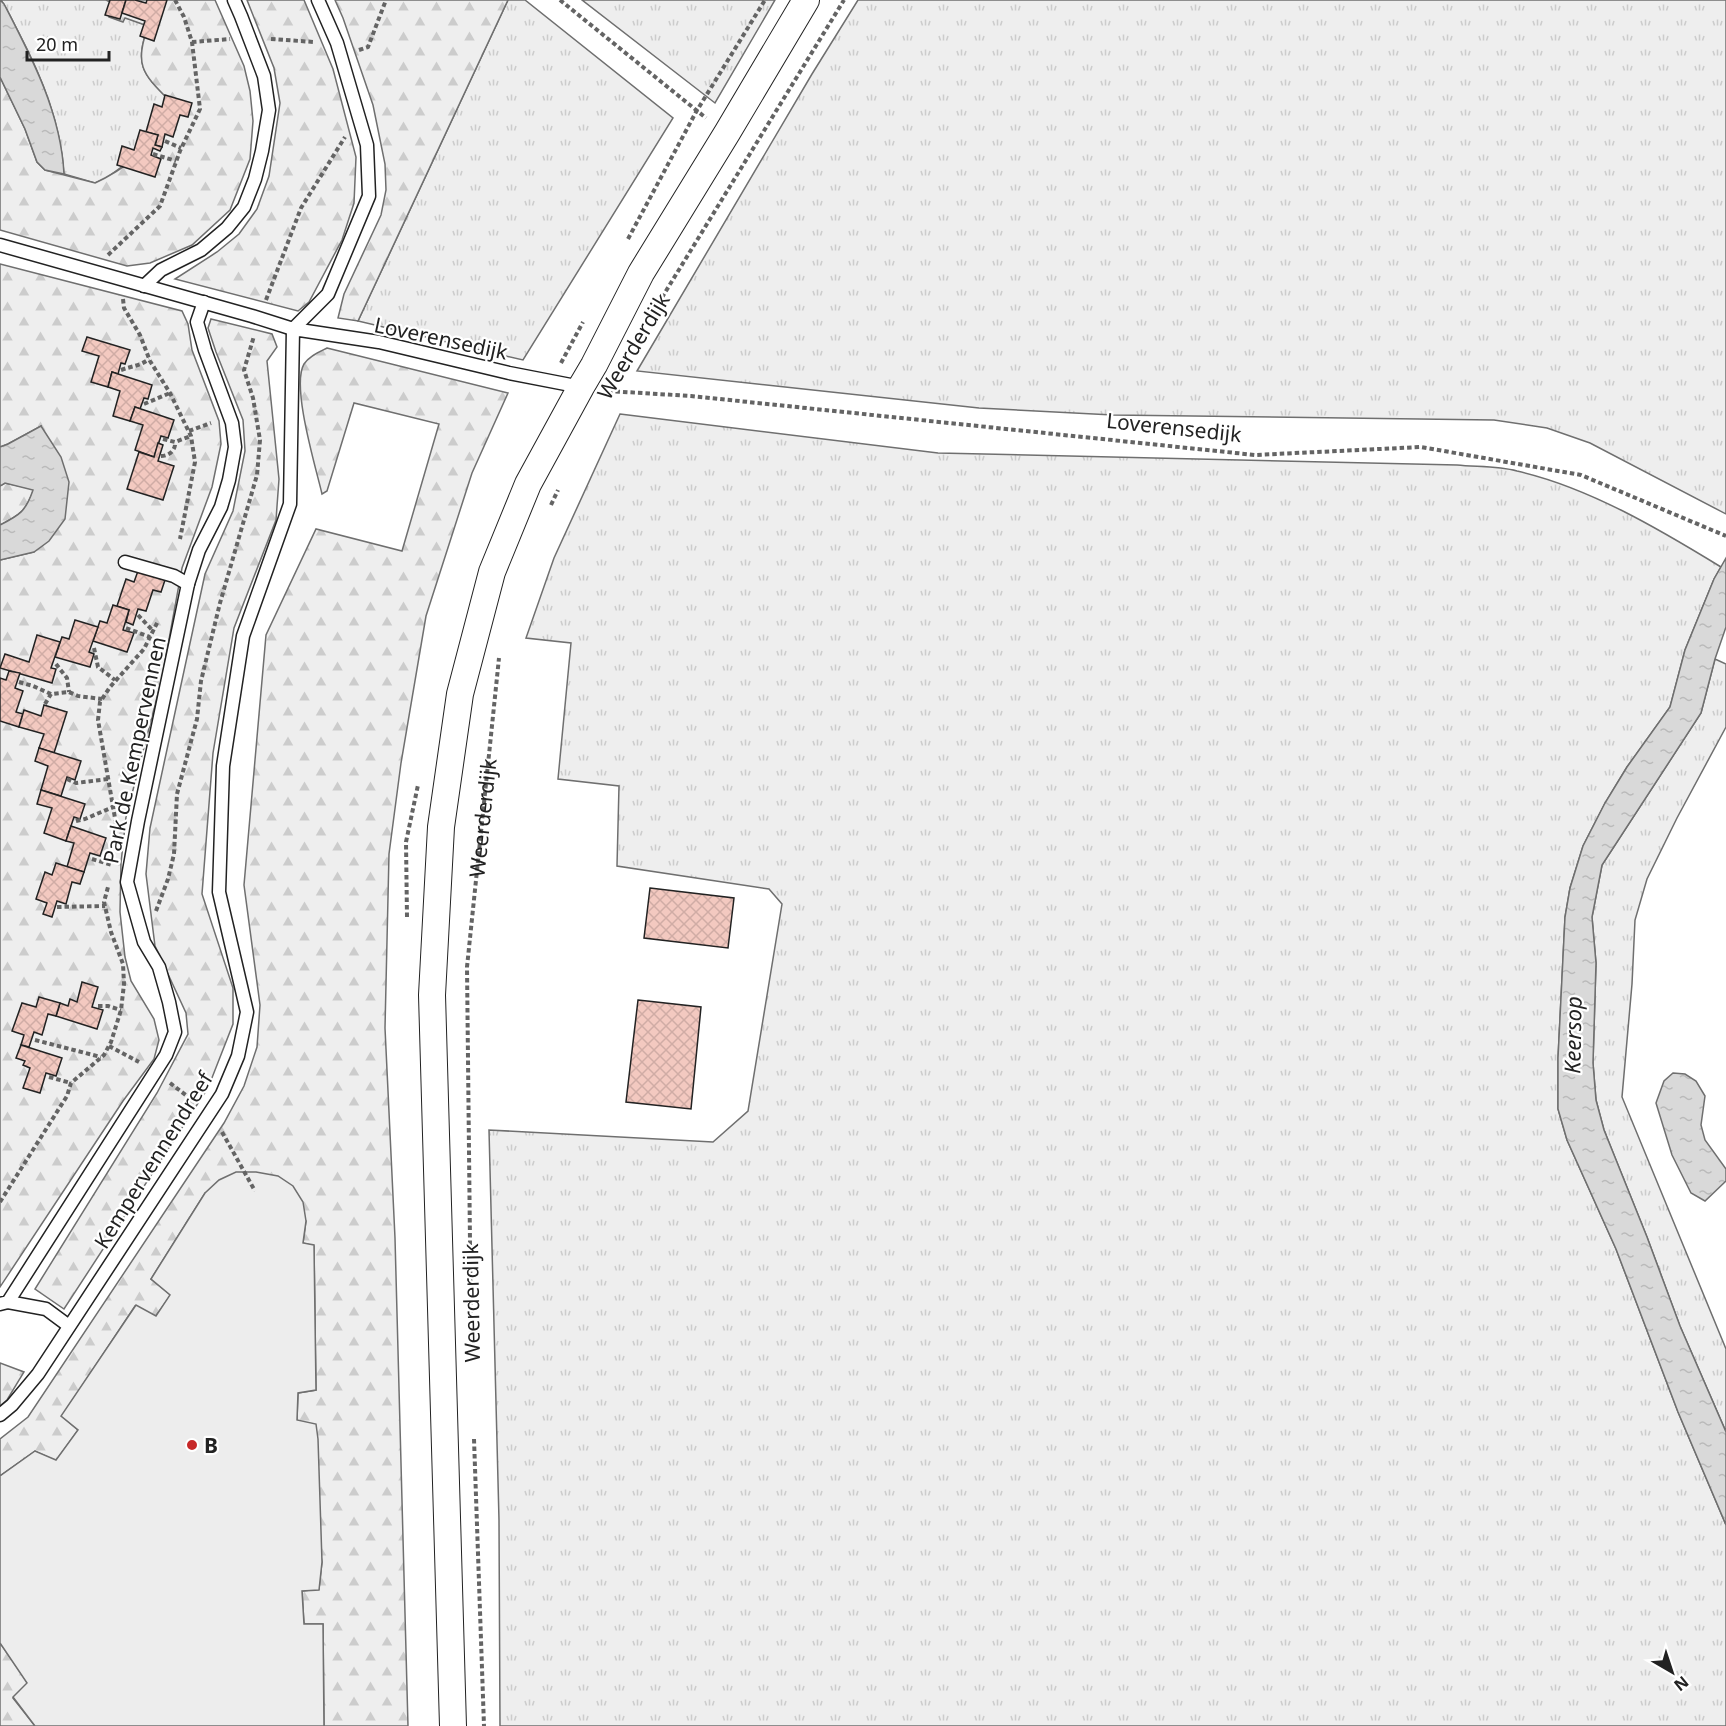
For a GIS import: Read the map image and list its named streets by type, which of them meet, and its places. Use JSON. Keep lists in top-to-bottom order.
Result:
{
  "streets": {
    "street": ["Weerderdijk"],
    "lane": ["Loverensedijk", "Park de Kempervennen", "Kempervennendreef"]
  },
  "crossings": [
    ["Loverensedijk", "Weerderdijk"],
    ["Loverensedijk", "Kempervennendreef"]
  ],
  "water": ["Keersop"],
  "places": ["B"],
  "scale_bar": "20 m",
  "north": "bottom right"
}
